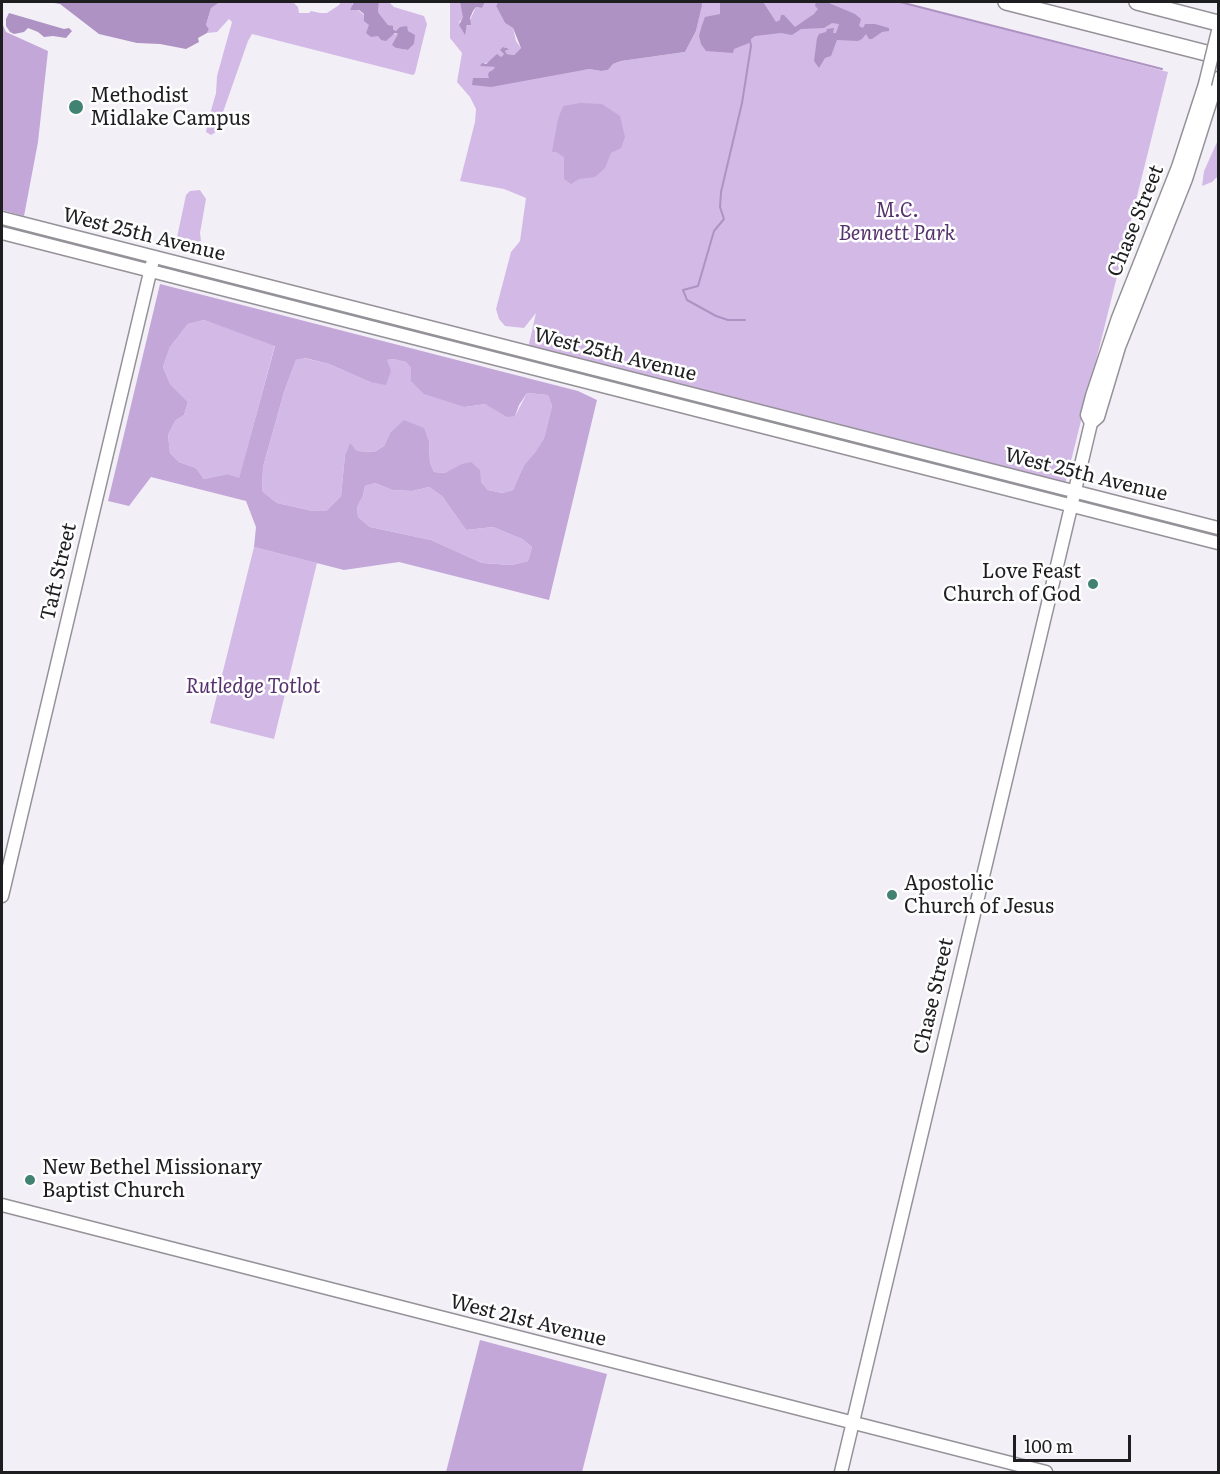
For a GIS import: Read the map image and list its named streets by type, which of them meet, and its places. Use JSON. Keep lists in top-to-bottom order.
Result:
{
  "streets": {
    "street": [
      "Chase Street",
      "West 25th Avenue",
      "Taft Street",
      "West 21st Avenue"
    ]
  },
  "crossings": [
    ["Chase Street", "West 25th Avenue"],
    ["Chase Street", "West 21st Avenue"],
    ["West 25th Avenue", "Taft Street"]
  ],
  "parks": ["M.C. Bennett Park", "Rutledge Totlot"],
  "places": [
    "Methodist Midlake Campus",
    "Love Feast Church of God",
    "Apostolic Church of Jesus",
    "New Bethel Missionary Baptist Church"
  ],
  "scale_bar": "100 m"
}
